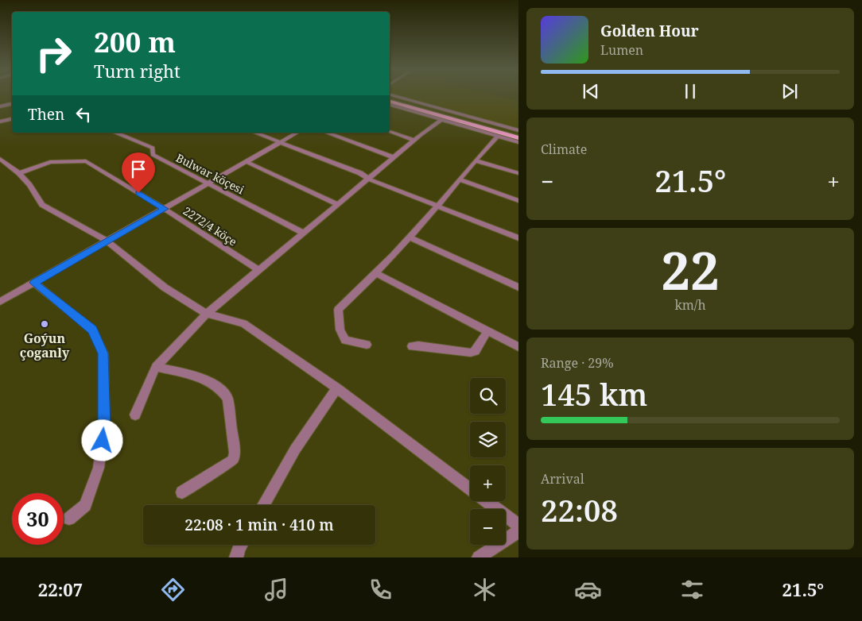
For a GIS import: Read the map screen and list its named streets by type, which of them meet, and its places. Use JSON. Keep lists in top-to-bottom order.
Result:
{
  "streets": {
    "street": ["Bulwar köçesi", "2272/4 köçe"]
  },
  "places": ["Goýun çoganly"],
  "page": {
    "turn": ["200 m", "Turn right"],
    "song": ["Golden Hour", "Lumen"],
    "then": "Then",
    "tile": [
      "Climate",
      ["22", "km/h"],
      ["Range · 29%", "145 km"],
      ["Arrival", "22:08"]
    ],
    "heat": ["−", "21.5°", "+"],
    "map_buttons": ["+", "−"],
    "limit": "30",
    "trip": "22:08 · 1 min · 410 m",
    "tabs": ["22:07", "21.5°"]
  }
}
